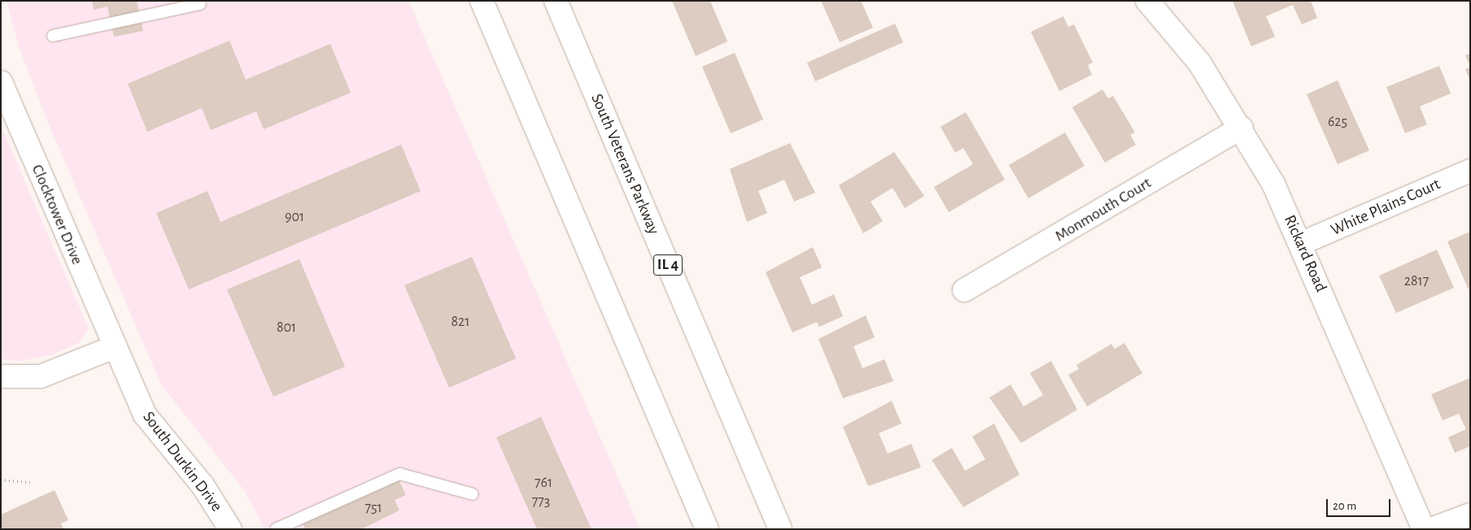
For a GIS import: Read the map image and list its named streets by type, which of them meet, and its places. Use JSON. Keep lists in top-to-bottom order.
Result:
{
  "streets": {
    "main road": [
      "South Veterans Parkway",
      "White Plains Court",
      "Monmouth Court",
      "Clocktower Drive",
      "Rickard Road",
      "IL 4",
      "South Durkin Drive"
    ]
  },
  "crossings": [
    ["White Plains Court", "Rickard Road"],
    ["Monmouth Court", "Rickard Road"],
    ["Clocktower Drive", "South Durkin Drive"]
  ],
  "house_numbers": [
    "625",
    "901",
    "2817",
    "821",
    "801",
    "761",
    "773",
    "751"
  ],
  "scale_bar": "20 m"
}
